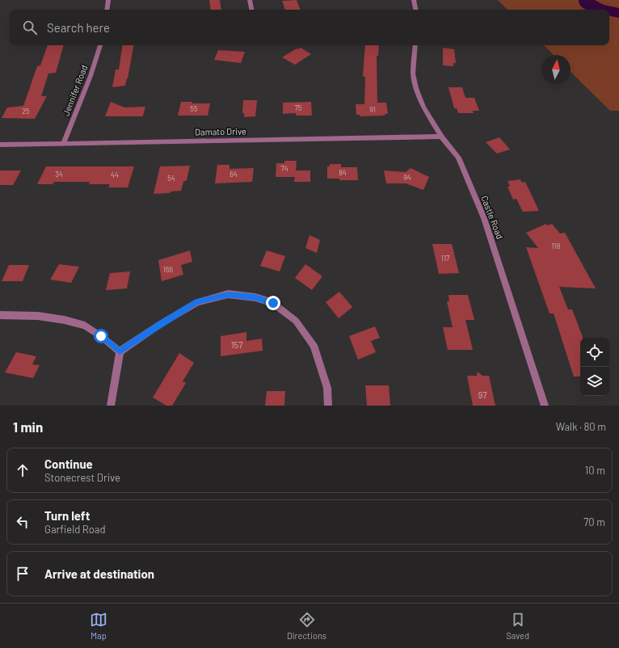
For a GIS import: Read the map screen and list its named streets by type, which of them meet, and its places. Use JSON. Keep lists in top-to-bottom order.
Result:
{
  "streets": {
    "street": ["Jennifer Road", "Damato Drive", "Castle Road"]
  },
  "crossings": [
    ["Jennifer Road", "Damato Drive"],
    ["Damato Drive", "Castle Road"]
  ],
  "house_numbers": [
    "75",
    "55",
    "91",
    "25",
    "74",
    "84",
    "34",
    "64",
    "44",
    "94",
    "54",
    "118",
    "117",
    "166",
    "157",
    "97"
  ],
  "north": "top",
  "page": {
    "search": "Search here",
    "heading": ["1 min", "Walk · 80 m"],
    "list": [
      ["Continue", "Stonecrest Drive", "10 m"],
      ["Turn left", "Garfield Road", "70 m"],
      "Arrive at destination"
    ],
    "nav": ["Map", "Directions", "Saved"]
  }
}
